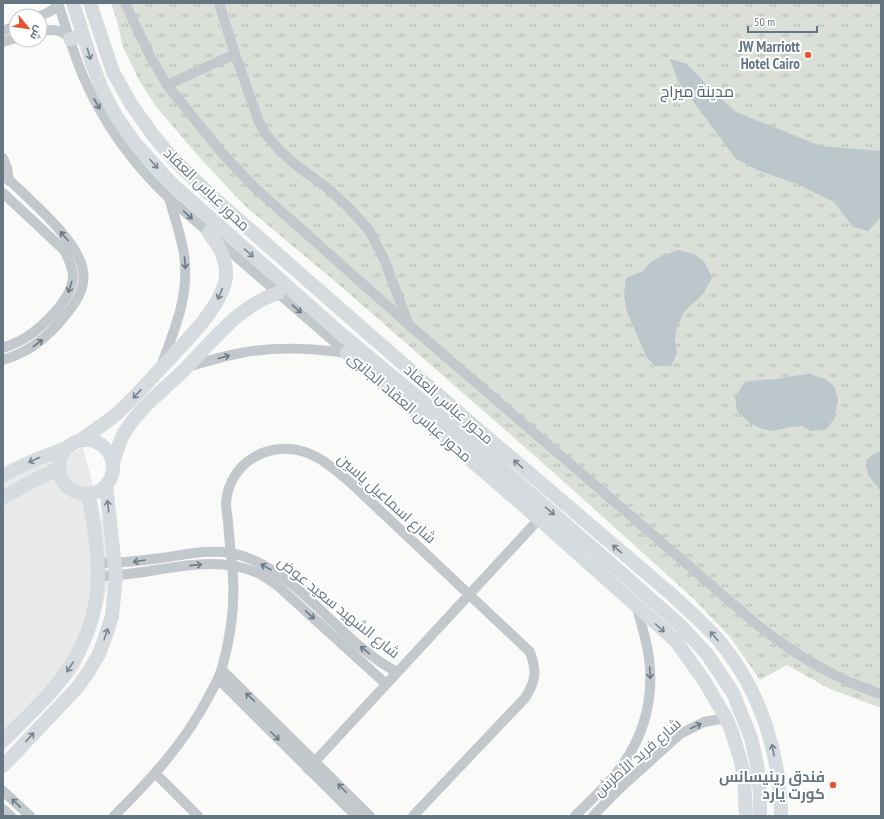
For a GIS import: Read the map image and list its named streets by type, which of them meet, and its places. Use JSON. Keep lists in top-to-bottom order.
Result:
{
  "streets": {
    "main road": ["محور عباس العقاد", "محور عباس العقاد الجانبى"],
    "street": ["شارع اسماعيل ياسين", "شارع الشهيد سعيد عوض", "شارع فريد الأطرش"]
  },
  "crossings": [
    ["محور عباس العقاد", "محور عباس العقاد الجانبى"],
    ["محور عباس العقاد الجانبى", "شارع فريد الأطرش"],
    ["شارع اسماعيل ياسين", "شارع الشهيد سعيد عوض"]
  ],
  "districts": ["مدينة ميراج"],
  "places": ["JW Marriott Hotel Cairo", "فندق رينيسانس كورت يارد"],
  "scale_bar": "50 m",
  "north": "bottom right"
}
